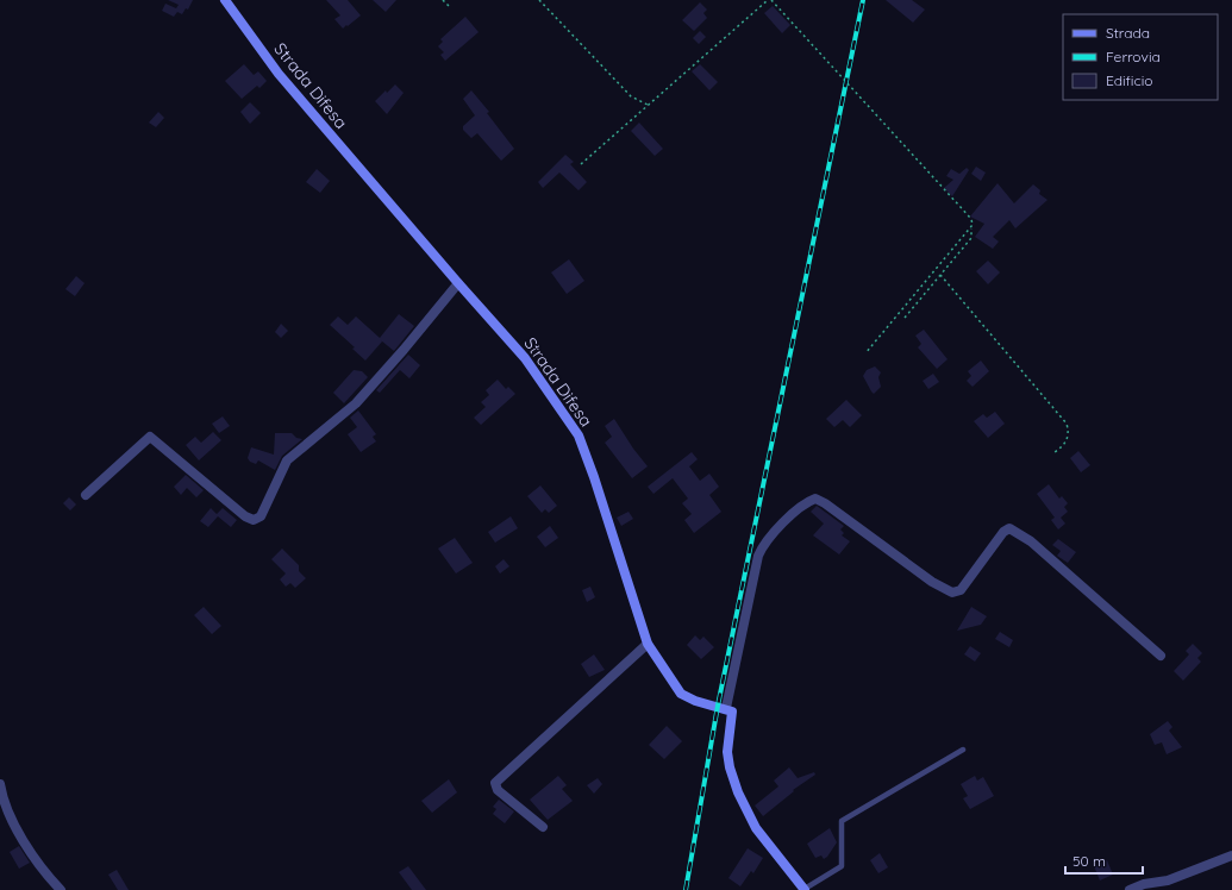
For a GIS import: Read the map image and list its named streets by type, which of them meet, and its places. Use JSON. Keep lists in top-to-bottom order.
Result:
{
  "streets": {
    "street": ["Strada Difesa"]
  },
  "legend": ["Strada", "Ferrovia", "Edificio"],
  "scale_bar": "50 m"
}
